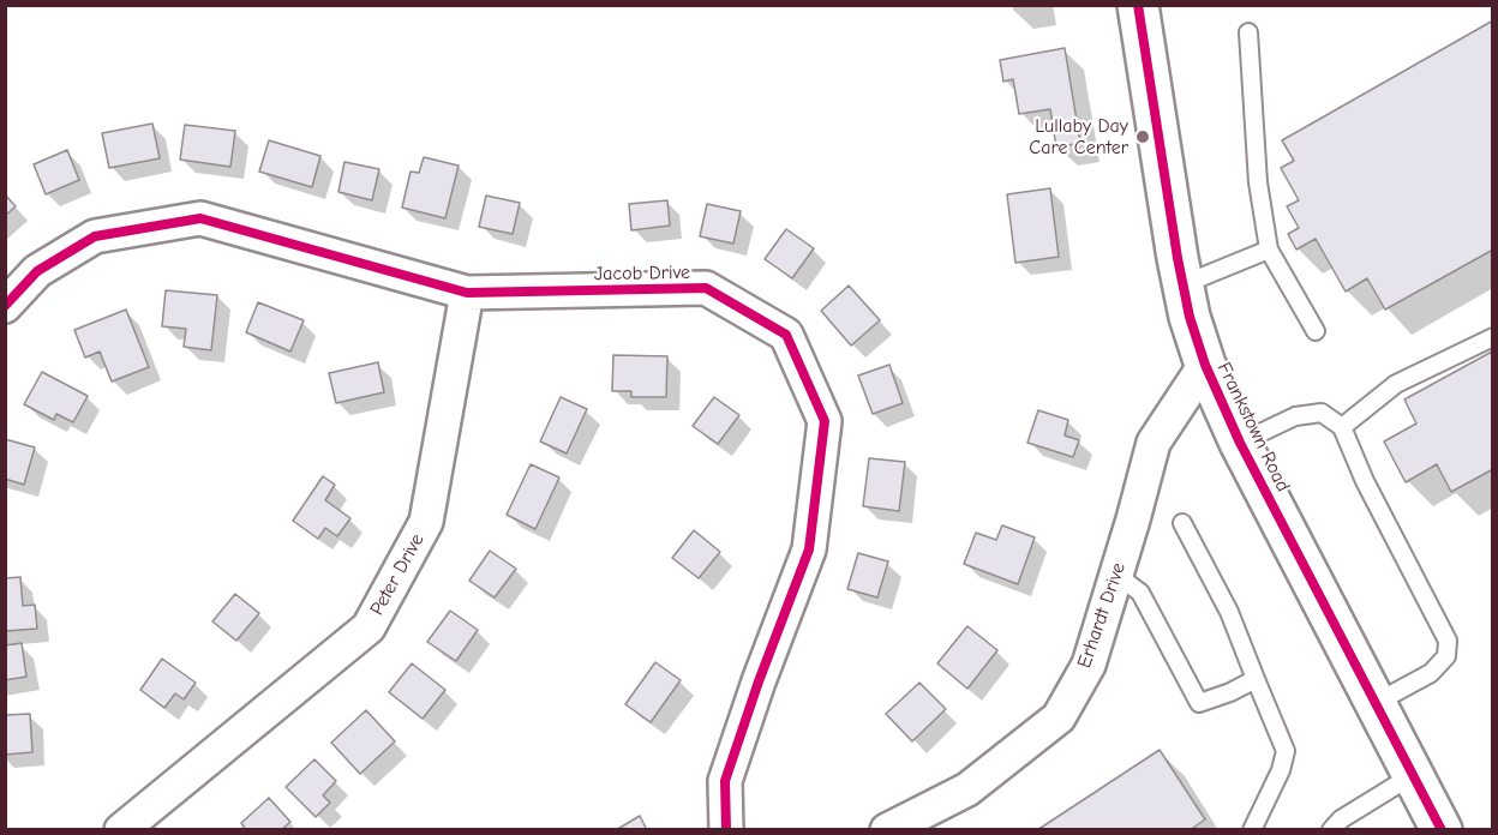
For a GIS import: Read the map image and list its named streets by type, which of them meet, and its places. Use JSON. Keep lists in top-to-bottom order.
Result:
{
  "streets": {
    "main road": ["Frankstown Road"],
    "street": ["Jacob Drive", "Peter Drive", "Erhardt Drive"]
  },
  "crossings": [
    ["Jacob Drive", "Peter Drive"],
    ["Frankstown Road", "Erhardt Drive"]
  ],
  "places": ["Lullaby Day Care Center"]
}
